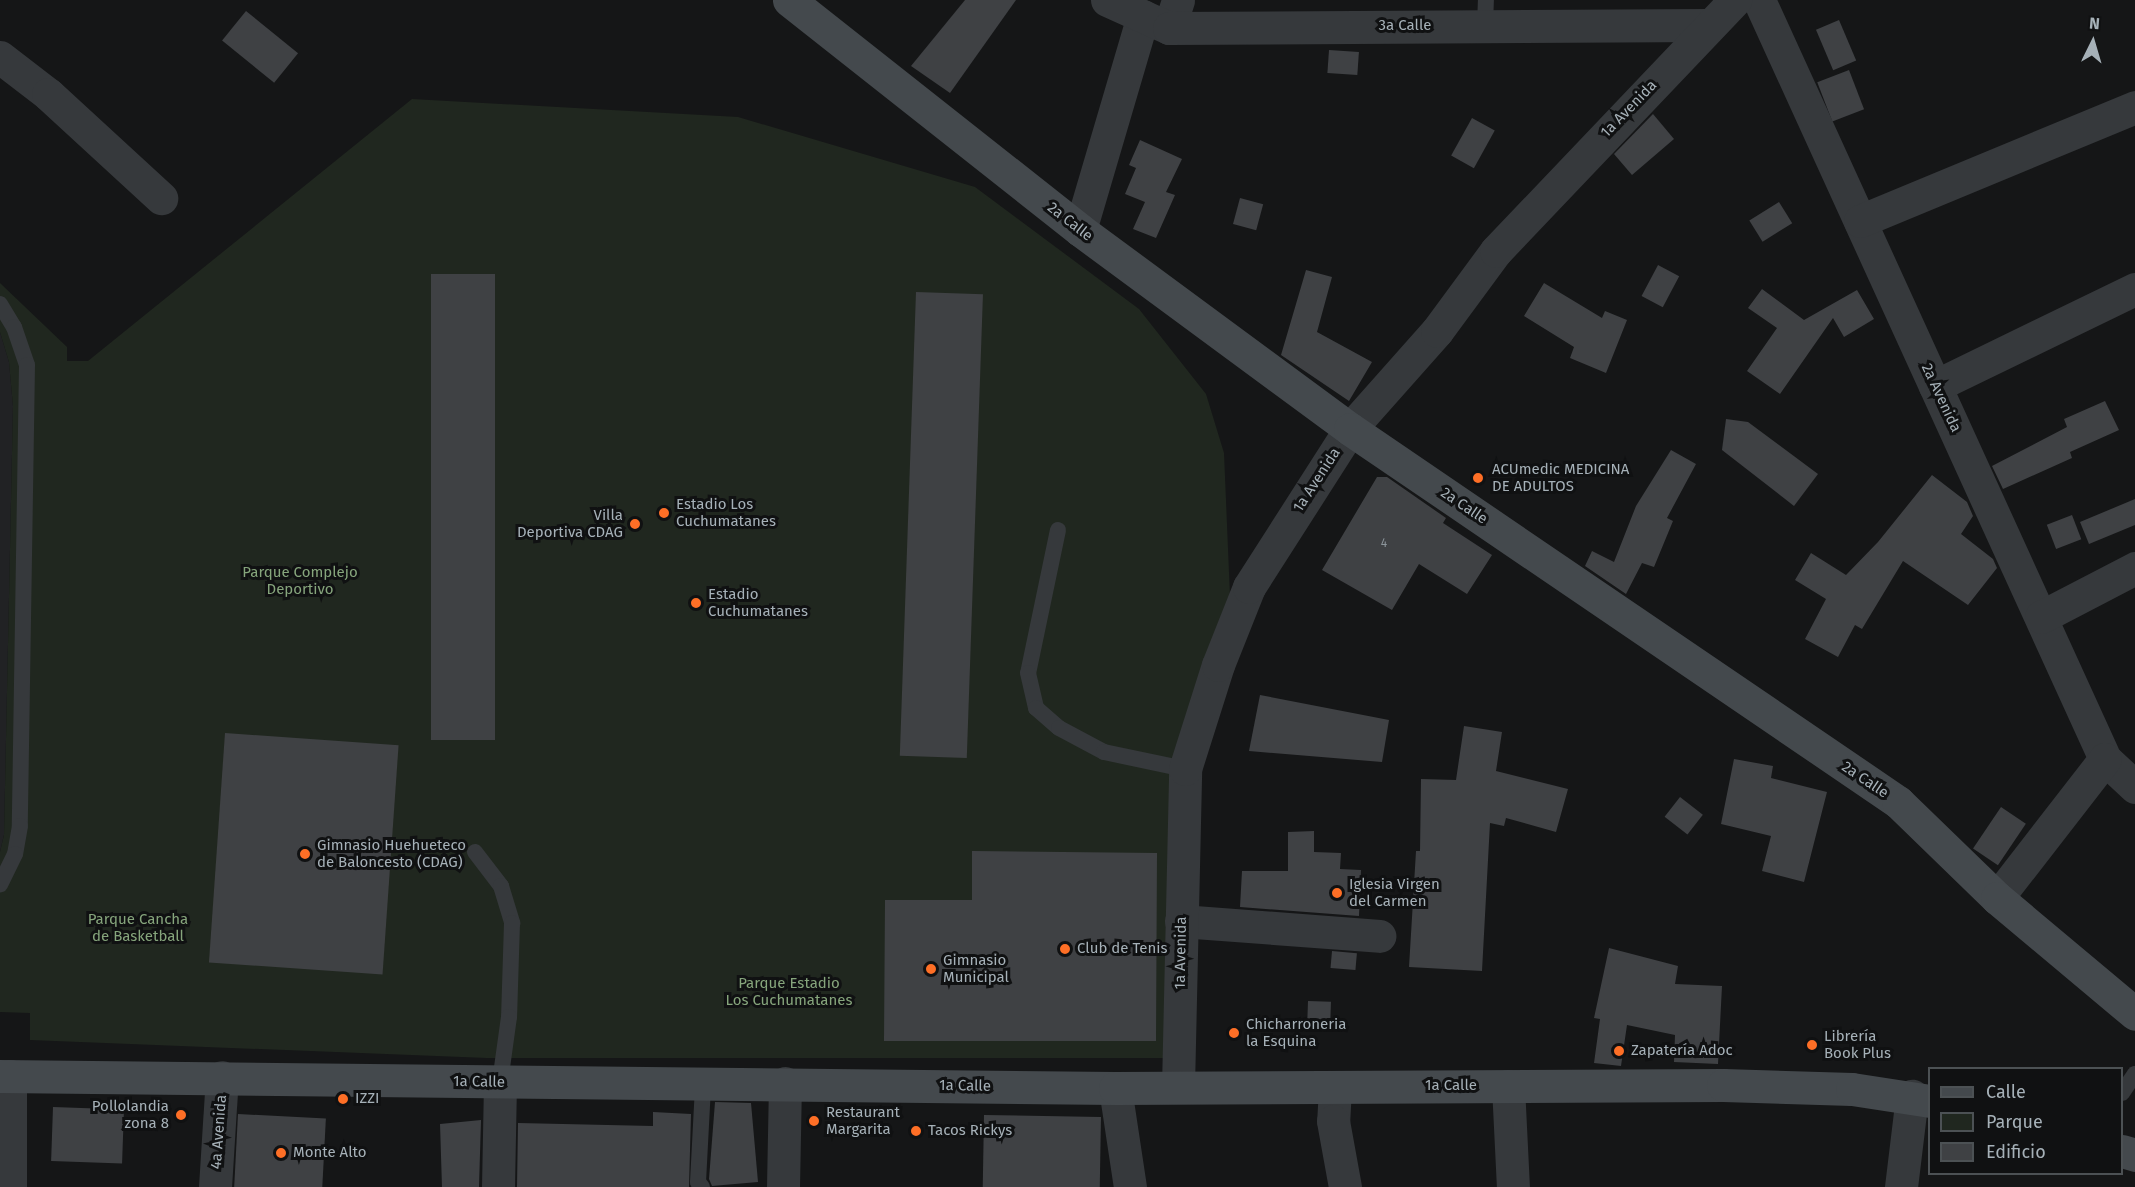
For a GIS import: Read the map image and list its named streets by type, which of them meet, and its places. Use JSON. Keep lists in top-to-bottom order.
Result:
{
  "streets": {
    "main road": ["2a Calle", "1a Calle"],
    "street": [
      "3a Calle",
      "1a Avenida",
      "2a Avenida",
      "4a Avenida"
    ]
  },
  "crossings": [
    ["3a Calle", "1a Avenida"],
    ["1a Avenida", "2a Calle"],
    ["1a Avenida", "1a Calle"],
    ["1a Calle", "4a Avenida"]
  ],
  "parks": ["Parque Complejo Deportivo", "Parque Cancha de Basketball", "Parque Estadio Los Cuchumatanes"],
  "places": [
    "ACUmedic MEDICINA DE ADULTOS",
    "Estadio Los Cuchumatanes",
    "Villa Deportiva CDAG",
    "Estadio Cuchumatanes",
    "Gimnasio Huehueteco de Baloncesto (CDAG)",
    "Iglesia Virgen del Carmen",
    "Club de Tenis",
    "Gimnasio Municipal",
    "Chicharroneria la Esquina",
    "Librería Book Plus",
    "Zapatería Adoc",
    "IZZI",
    "Pollolandia zona 8",
    "Restaurant Margarita",
    "Tacos Rickys",
    "Monte Alto"
  ],
  "house_numbers": ["4"],
  "legend": ["Calle", "Parque", "Edificio"],
  "north": "top"
}
